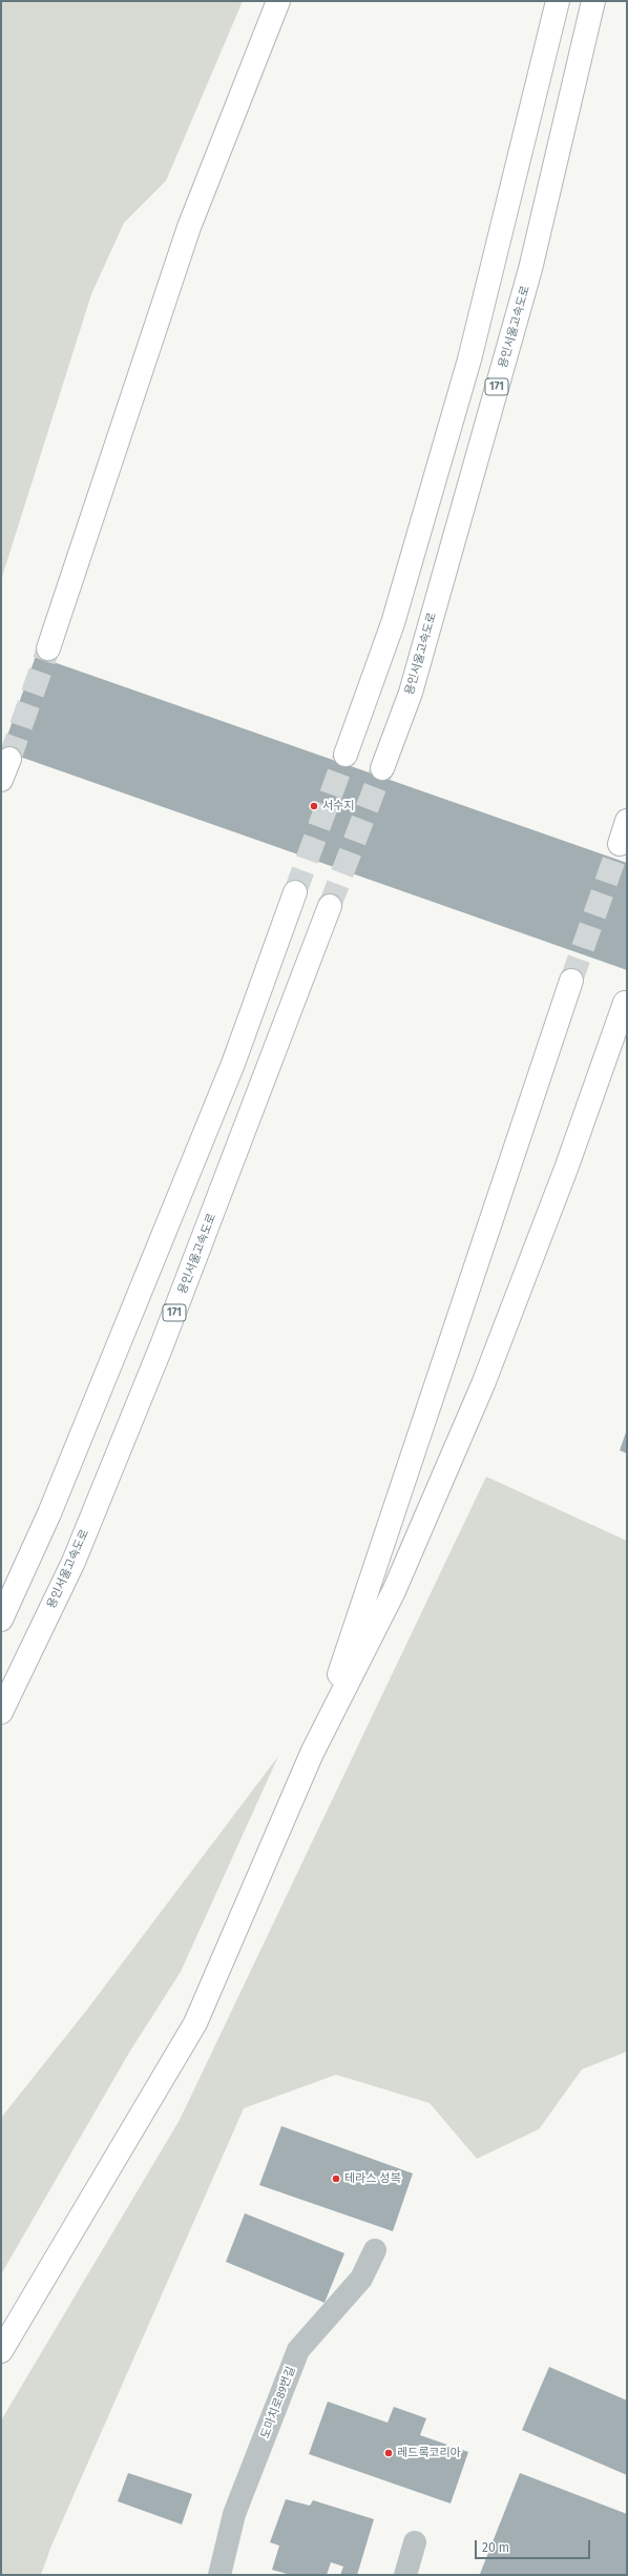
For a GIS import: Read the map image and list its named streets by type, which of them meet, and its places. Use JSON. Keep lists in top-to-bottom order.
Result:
{
  "streets": {
    "highway": ["용인서울고속도로", "171"],
    "street": ["도마치로89번길"]
  },
  "places": ["서수지", "테라스 성복", "레드록코리아"],
  "scale_bar": "20 m"
}
